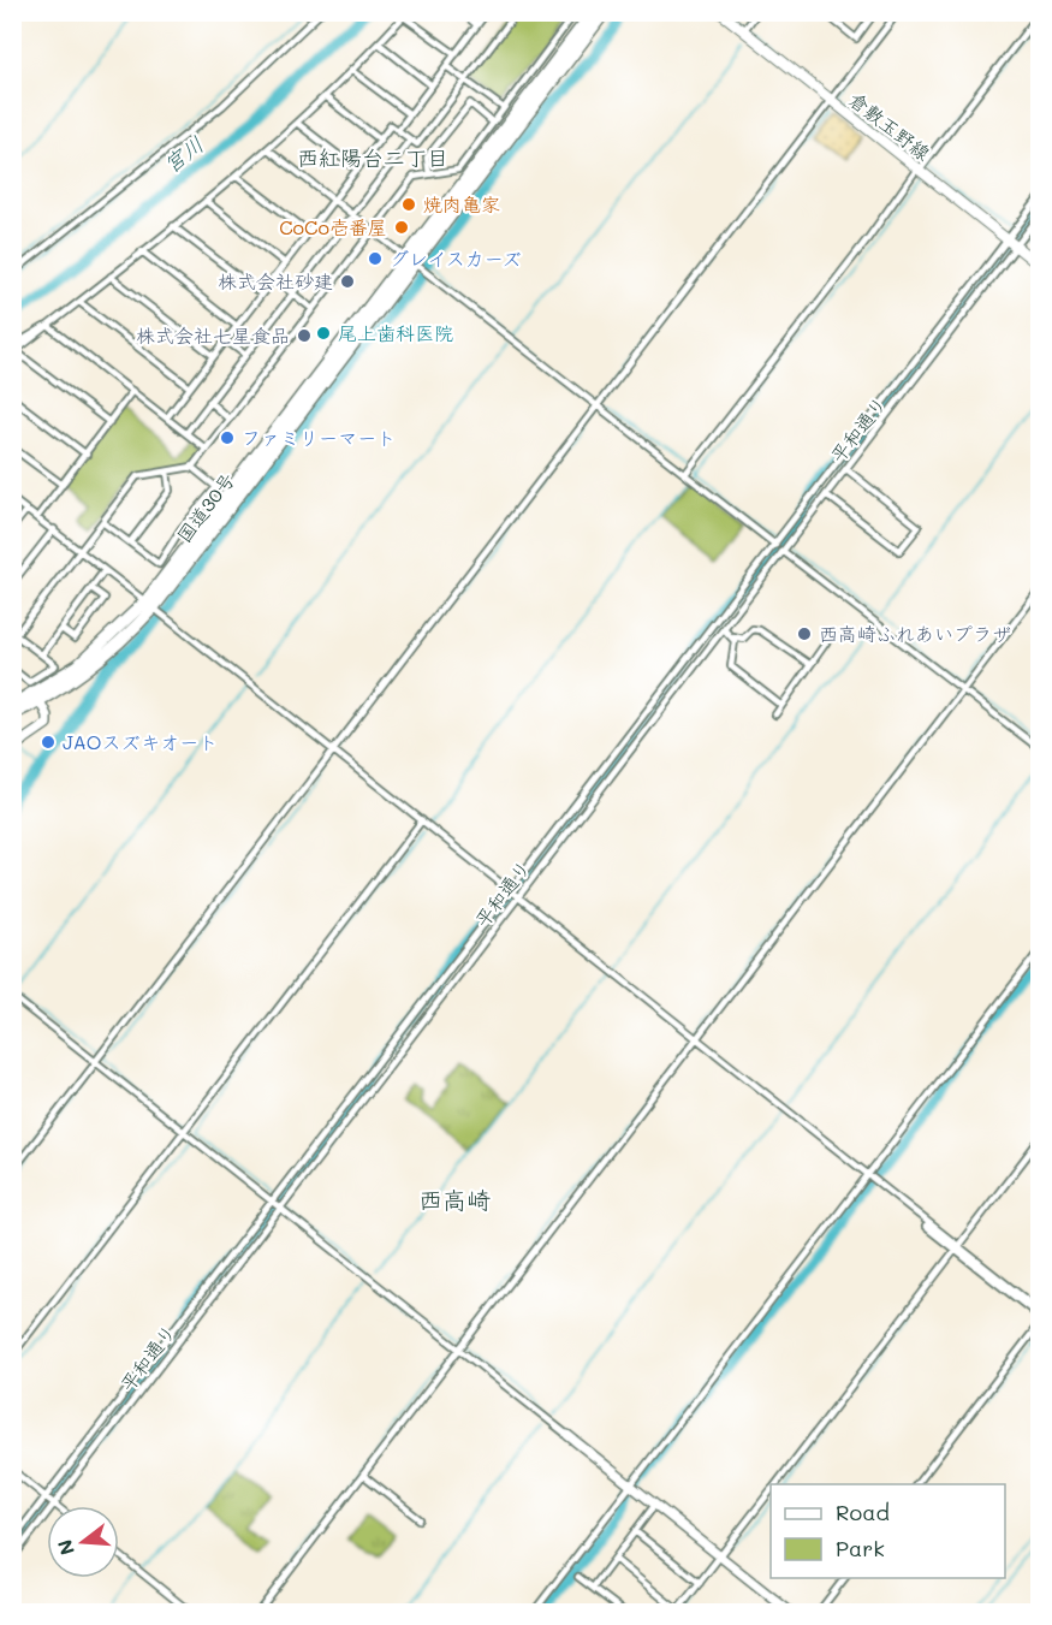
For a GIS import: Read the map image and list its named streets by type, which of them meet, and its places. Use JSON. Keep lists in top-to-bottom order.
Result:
{
  "streets": {
    "highway": ["国道30号"],
    "main road": ["倉敷玉野線"],
    "street": ["平和通り"]
  },
  "crossings": [
    ["倉敷玉野線", "平和通り"]
  ],
  "districts": ["西紅陽台二丁目", "西高崎"],
  "water": ["宮川"],
  "places": [
    "焼肉亀家",
    "CoCo壱番屋",
    "グレイスカーズ",
    "株式会社砂建",
    "尾上歯科医院",
    "株式会社七星食品",
    "ファミリーマート",
    "西高崎ふれあいプラザ",
    "JAOスズキオート"
  ],
  "legend": ["Road", "Park"],
  "north": "left"
}
